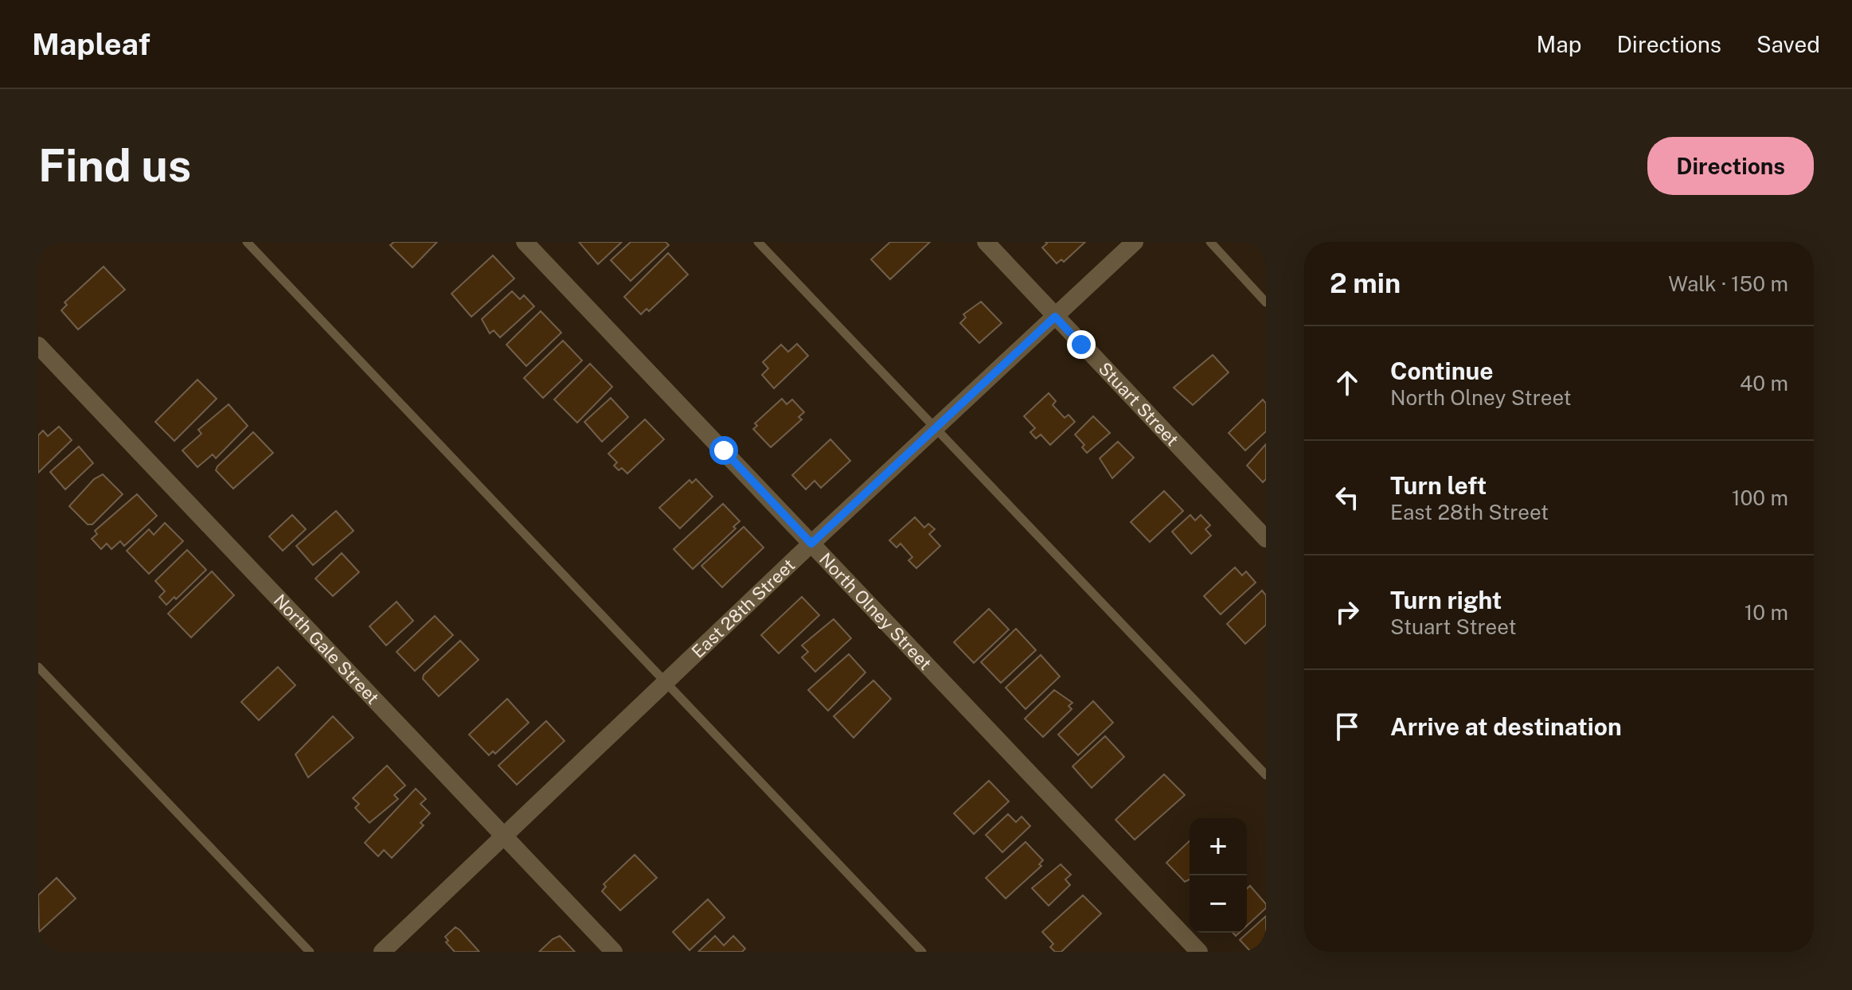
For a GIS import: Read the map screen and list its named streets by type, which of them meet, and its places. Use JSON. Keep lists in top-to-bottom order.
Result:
{
  "streets": {
    "street": [
      "Stuart Street",
      "East 28th Street",
      "North Olney Street",
      "North Gale Street"
    ]
  },
  "crossings": [
    ["Stuart Street", "East 28th Street"],
    ["East 28th Street", "North Olney Street"],
    ["East 28th Street", "North Gale Street"]
  ],
  "page": {
    "header": "Mapleaf",
    "nav": ["Map", "Directions", "Saved"],
    "buttons": "Directions",
    "title": "Find us",
    "heading": ["2 min", "Walk · 150 m"],
    "list": [
      ["Continue", "North Olney Street", "40 m"],
      ["Turn left", "East 28th Street", "100 m"],
      ["Turn right", "Stuart Street", "10 m"],
      "Arrive at destination"
    ],
    "map_buttons": ["+", "−"]
  }
}
